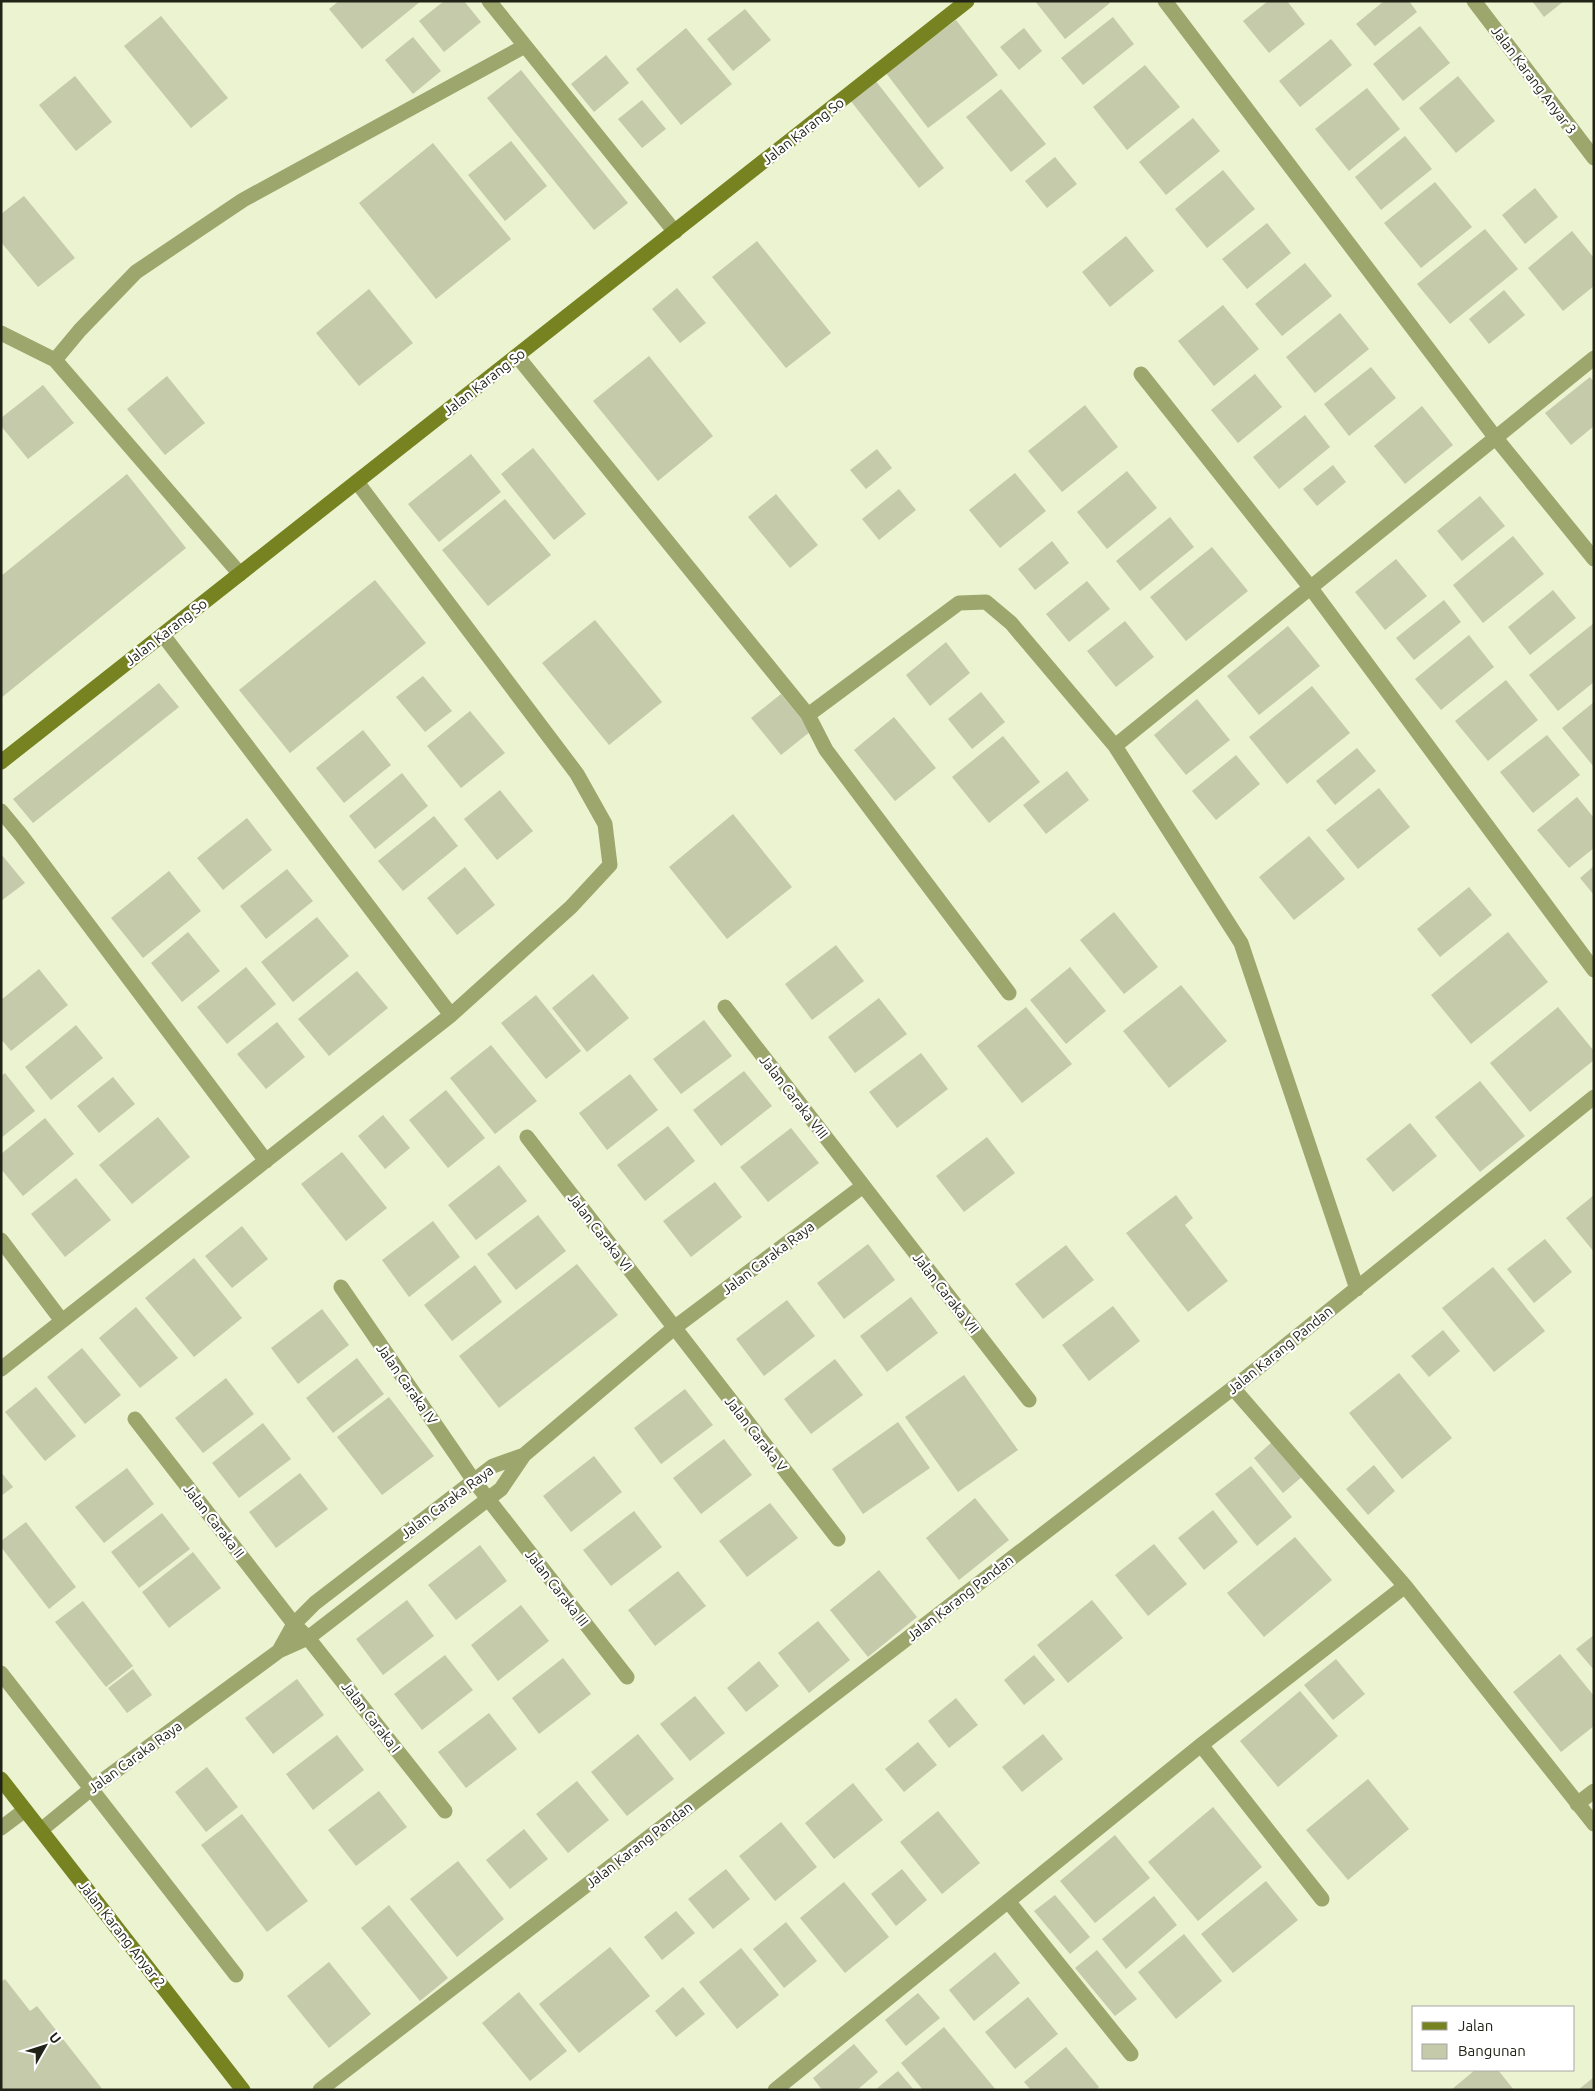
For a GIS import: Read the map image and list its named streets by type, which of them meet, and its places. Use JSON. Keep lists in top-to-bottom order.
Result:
{
  "streets": {
    "street": [
      "Jalan Karang Anyar 3",
      "Jalan Karang So",
      "Jalan Caraka VIII",
      "Jalan Caraka VI",
      "Jalan Caraka Raya",
      "Jalan Caraka VII",
      "Jalan Karang Pandan",
      "Jalan Caraka IV",
      "Jalan Caraka V",
      "Jalan Caraka II",
      "Jalan Caraka III",
      "Jalan Caraka I",
      "Jalan Karang Anyar 2"
    ]
  },
  "crossings": [
    ["Jalan Caraka VIII", "Jalan Caraka Raya"],
    ["Jalan Caraka VIII", "Jalan Caraka VII"],
    ["Jalan Caraka VI", "Jalan Caraka Raya"],
    ["Jalan Caraka VI", "Jalan Caraka V"],
    ["Jalan Caraka Raya", "Jalan Caraka VII"],
    ["Jalan Caraka Raya", "Jalan Caraka IV"],
    ["Jalan Caraka Raya", "Jalan Caraka V"],
    ["Jalan Caraka Raya", "Jalan Caraka II"],
    ["Jalan Caraka Raya", "Jalan Caraka I"],
    ["Jalan Caraka Raya", "Jalan Karang Anyar 2"],
    ["Jalan Caraka IV", "Jalan Caraka III"],
    ["Jalan Caraka II", "Jalan Caraka I"]
  ],
  "legend": ["Jalan", "Bangunan"],
  "north": "top right"
}
